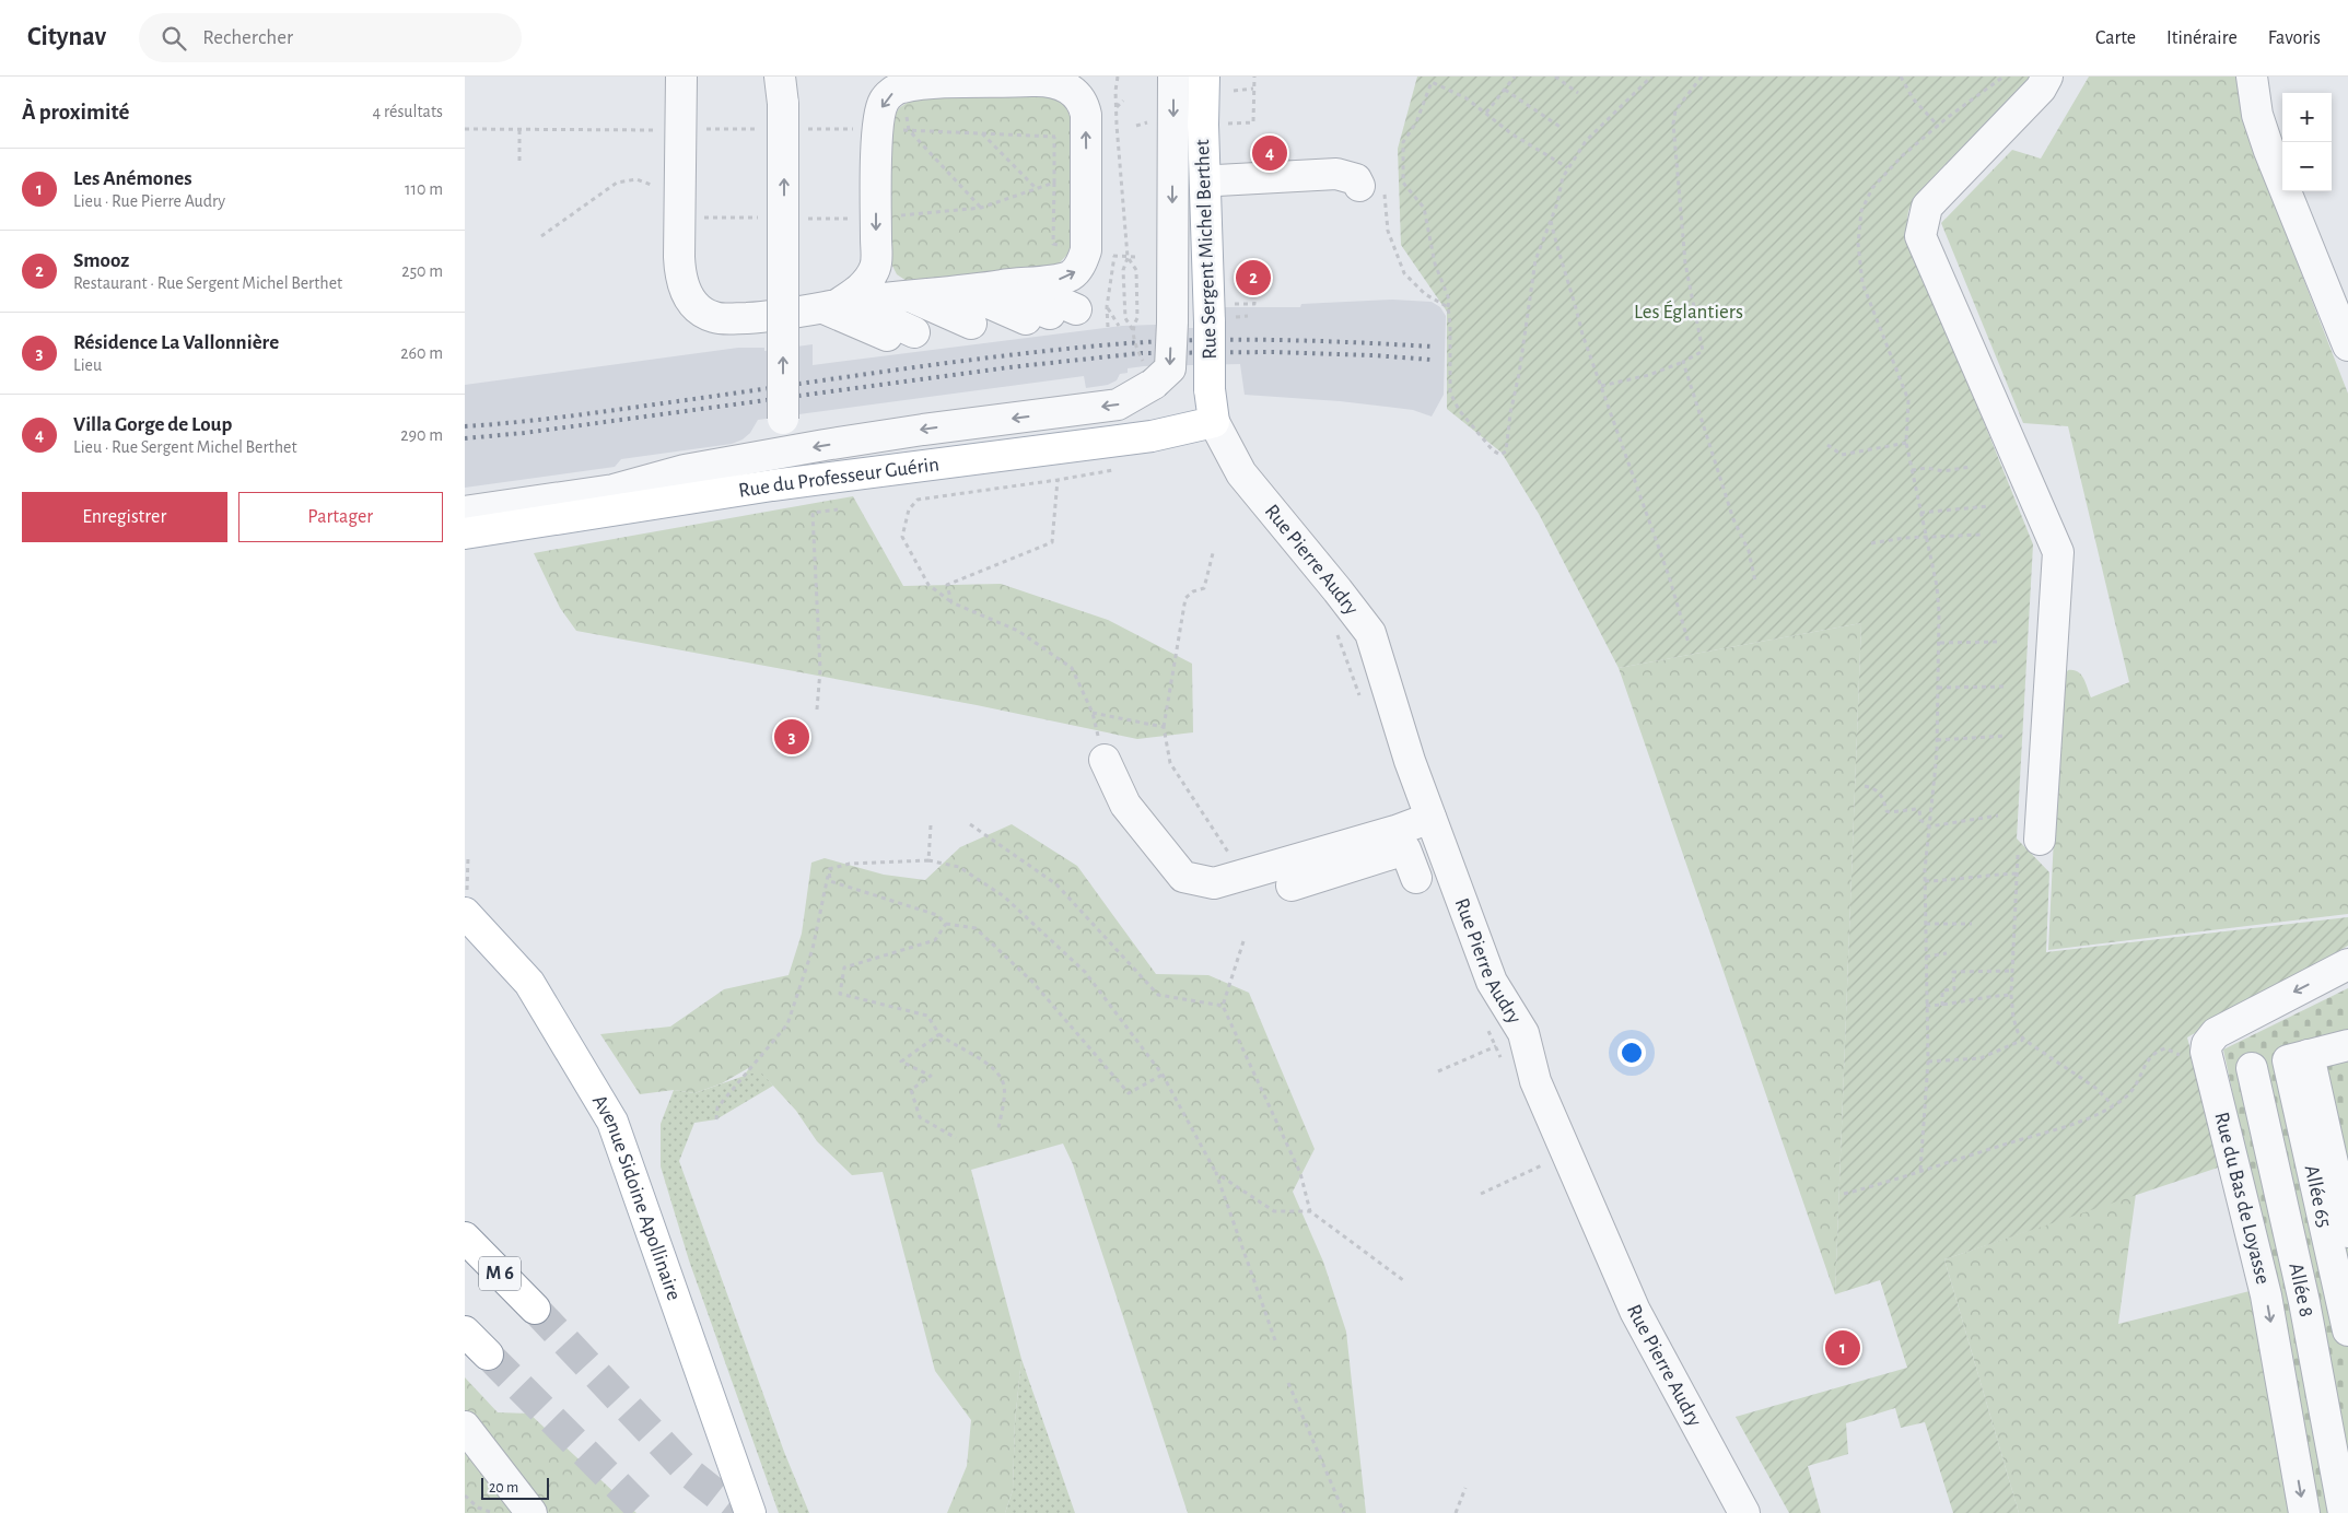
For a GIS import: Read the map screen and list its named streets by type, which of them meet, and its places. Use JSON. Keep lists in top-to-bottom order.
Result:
{
  "streets": {
    "main road": [
      "Rue Sergent Michel Berthet",
      "Rue du Professeur Guérin",
      "Avenue Sidoine Apollinaire",
      "M 6"
    ],
    "street": [
      "Rue Pierre Audry",
      "Allée 65",
      "Rue du Bas de Loyasse",
      "Allée 8"
    ]
  },
  "crossings": [
    ["Rue Sergent Michel Berthet", "Rue du Professeur Guérin"],
    ["Rue Sergent Michel Berthet", "Rue Pierre Audry"],
    ["Rue du Professeur Guérin", "Rue Pierre Audry"],
    ["Allée 65", "Allée 8"]
  ],
  "parks": ["Les Églantiers"],
  "scale_bar": "20 m",
  "page": {
    "header": "Citynav",
    "search": "Rechercher",
    "nav": ["Carte", "Itinéraire", "Favoris"],
    "heading": ["À proximité", "4 résultats"],
    "map_buttons": ["+", "−"],
    "pins": [
      "4",
      "2",
      "3",
      "1"
    ],
    "list": [
      {
        "mark": "1",
        "name": "Les Anémones",
        "note": "Lieu · Rue Pierre Audry",
        "value": "110 m"
      },
      {
        "mark": "2",
        "name": "Smooz",
        "note": "Restaurant · Rue Sergent Michel Berthet",
        "value": "250 m"
      },
      {
        "mark": "3",
        "name": "Résidence La Vallonnière",
        "note": "Lieu",
        "value": "260 m"
      },
      {
        "mark": "4",
        "name": "Villa Gorge de Loup",
        "note": "Lieu · Rue Sergent Michel Berthet",
        "value": "290 m"
      }
    ],
    "buttons": ["Enregistrer", "Partager"],
    "scale": "20 m"
  }
}
